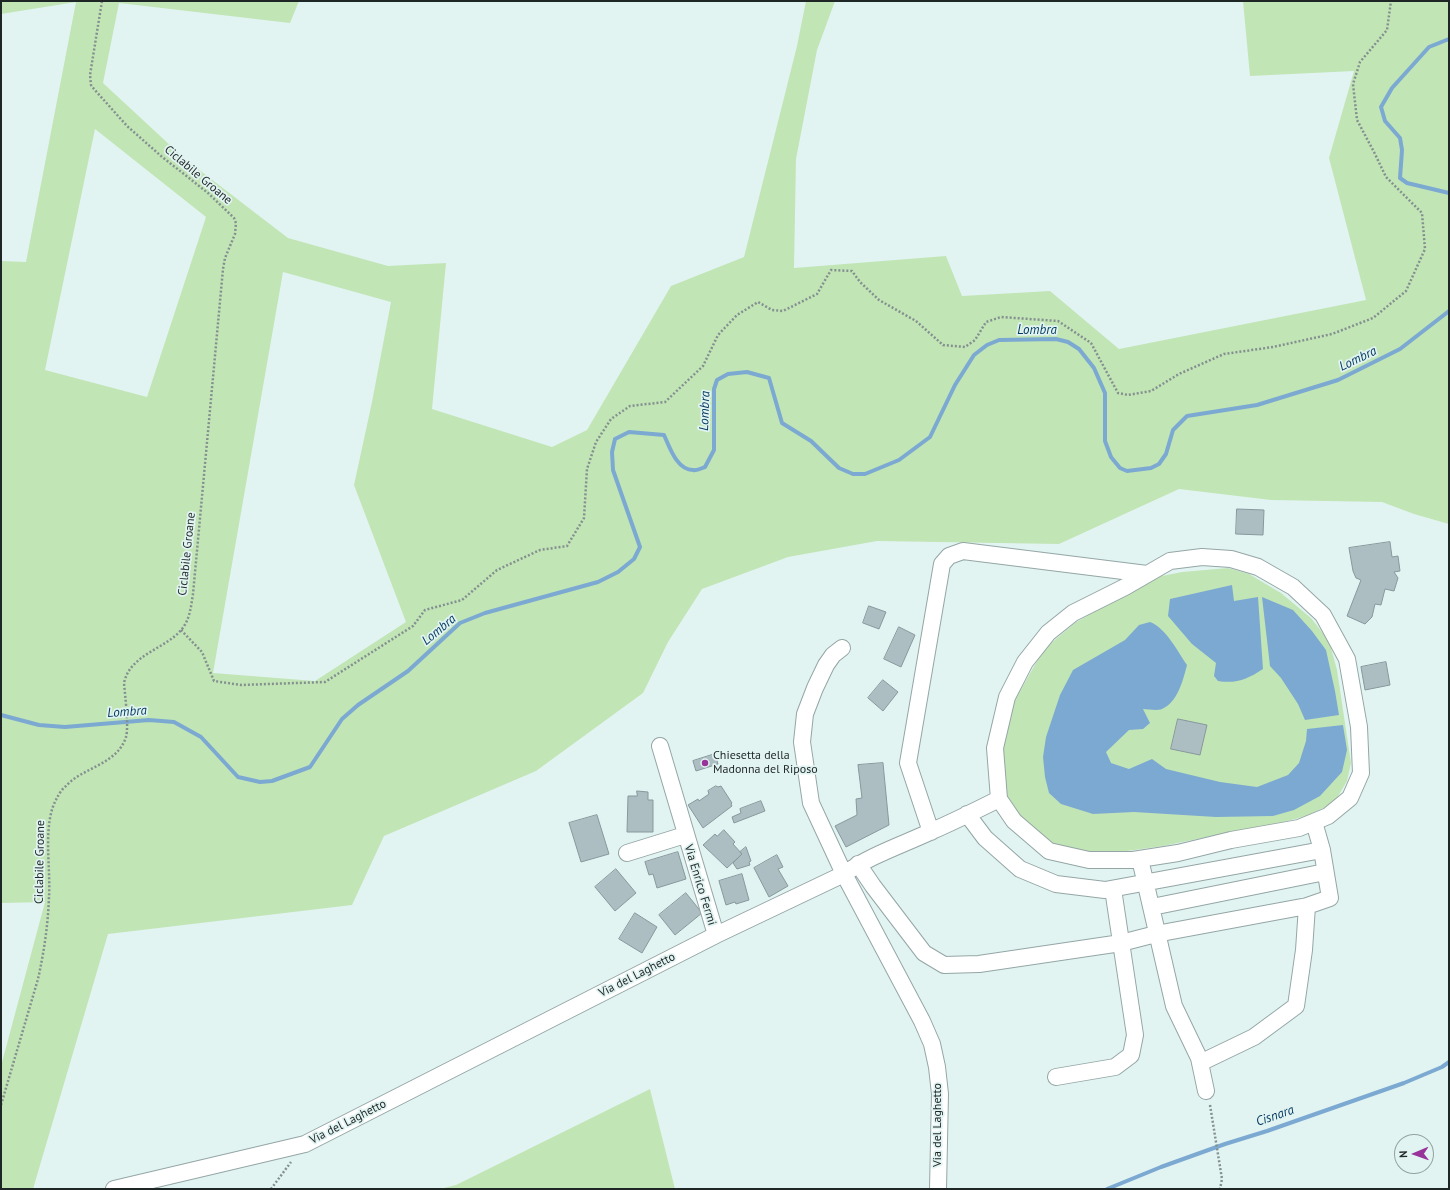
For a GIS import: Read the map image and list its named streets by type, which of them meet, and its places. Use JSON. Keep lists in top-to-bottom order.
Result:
{
  "streets": {
    "street": ["Via Enrico Fermi", "Via del Laghetto"],
    "path": ["Ciclabile Groane"]
  },
  "crossings": [
    ["Via Enrico Fermi", "Via del Laghetto"]
  ],
  "water": ["Lombra", "Cisnara"],
  "places": ["Chiesetta della Madonna del Riposo"],
  "north": "left"
}
